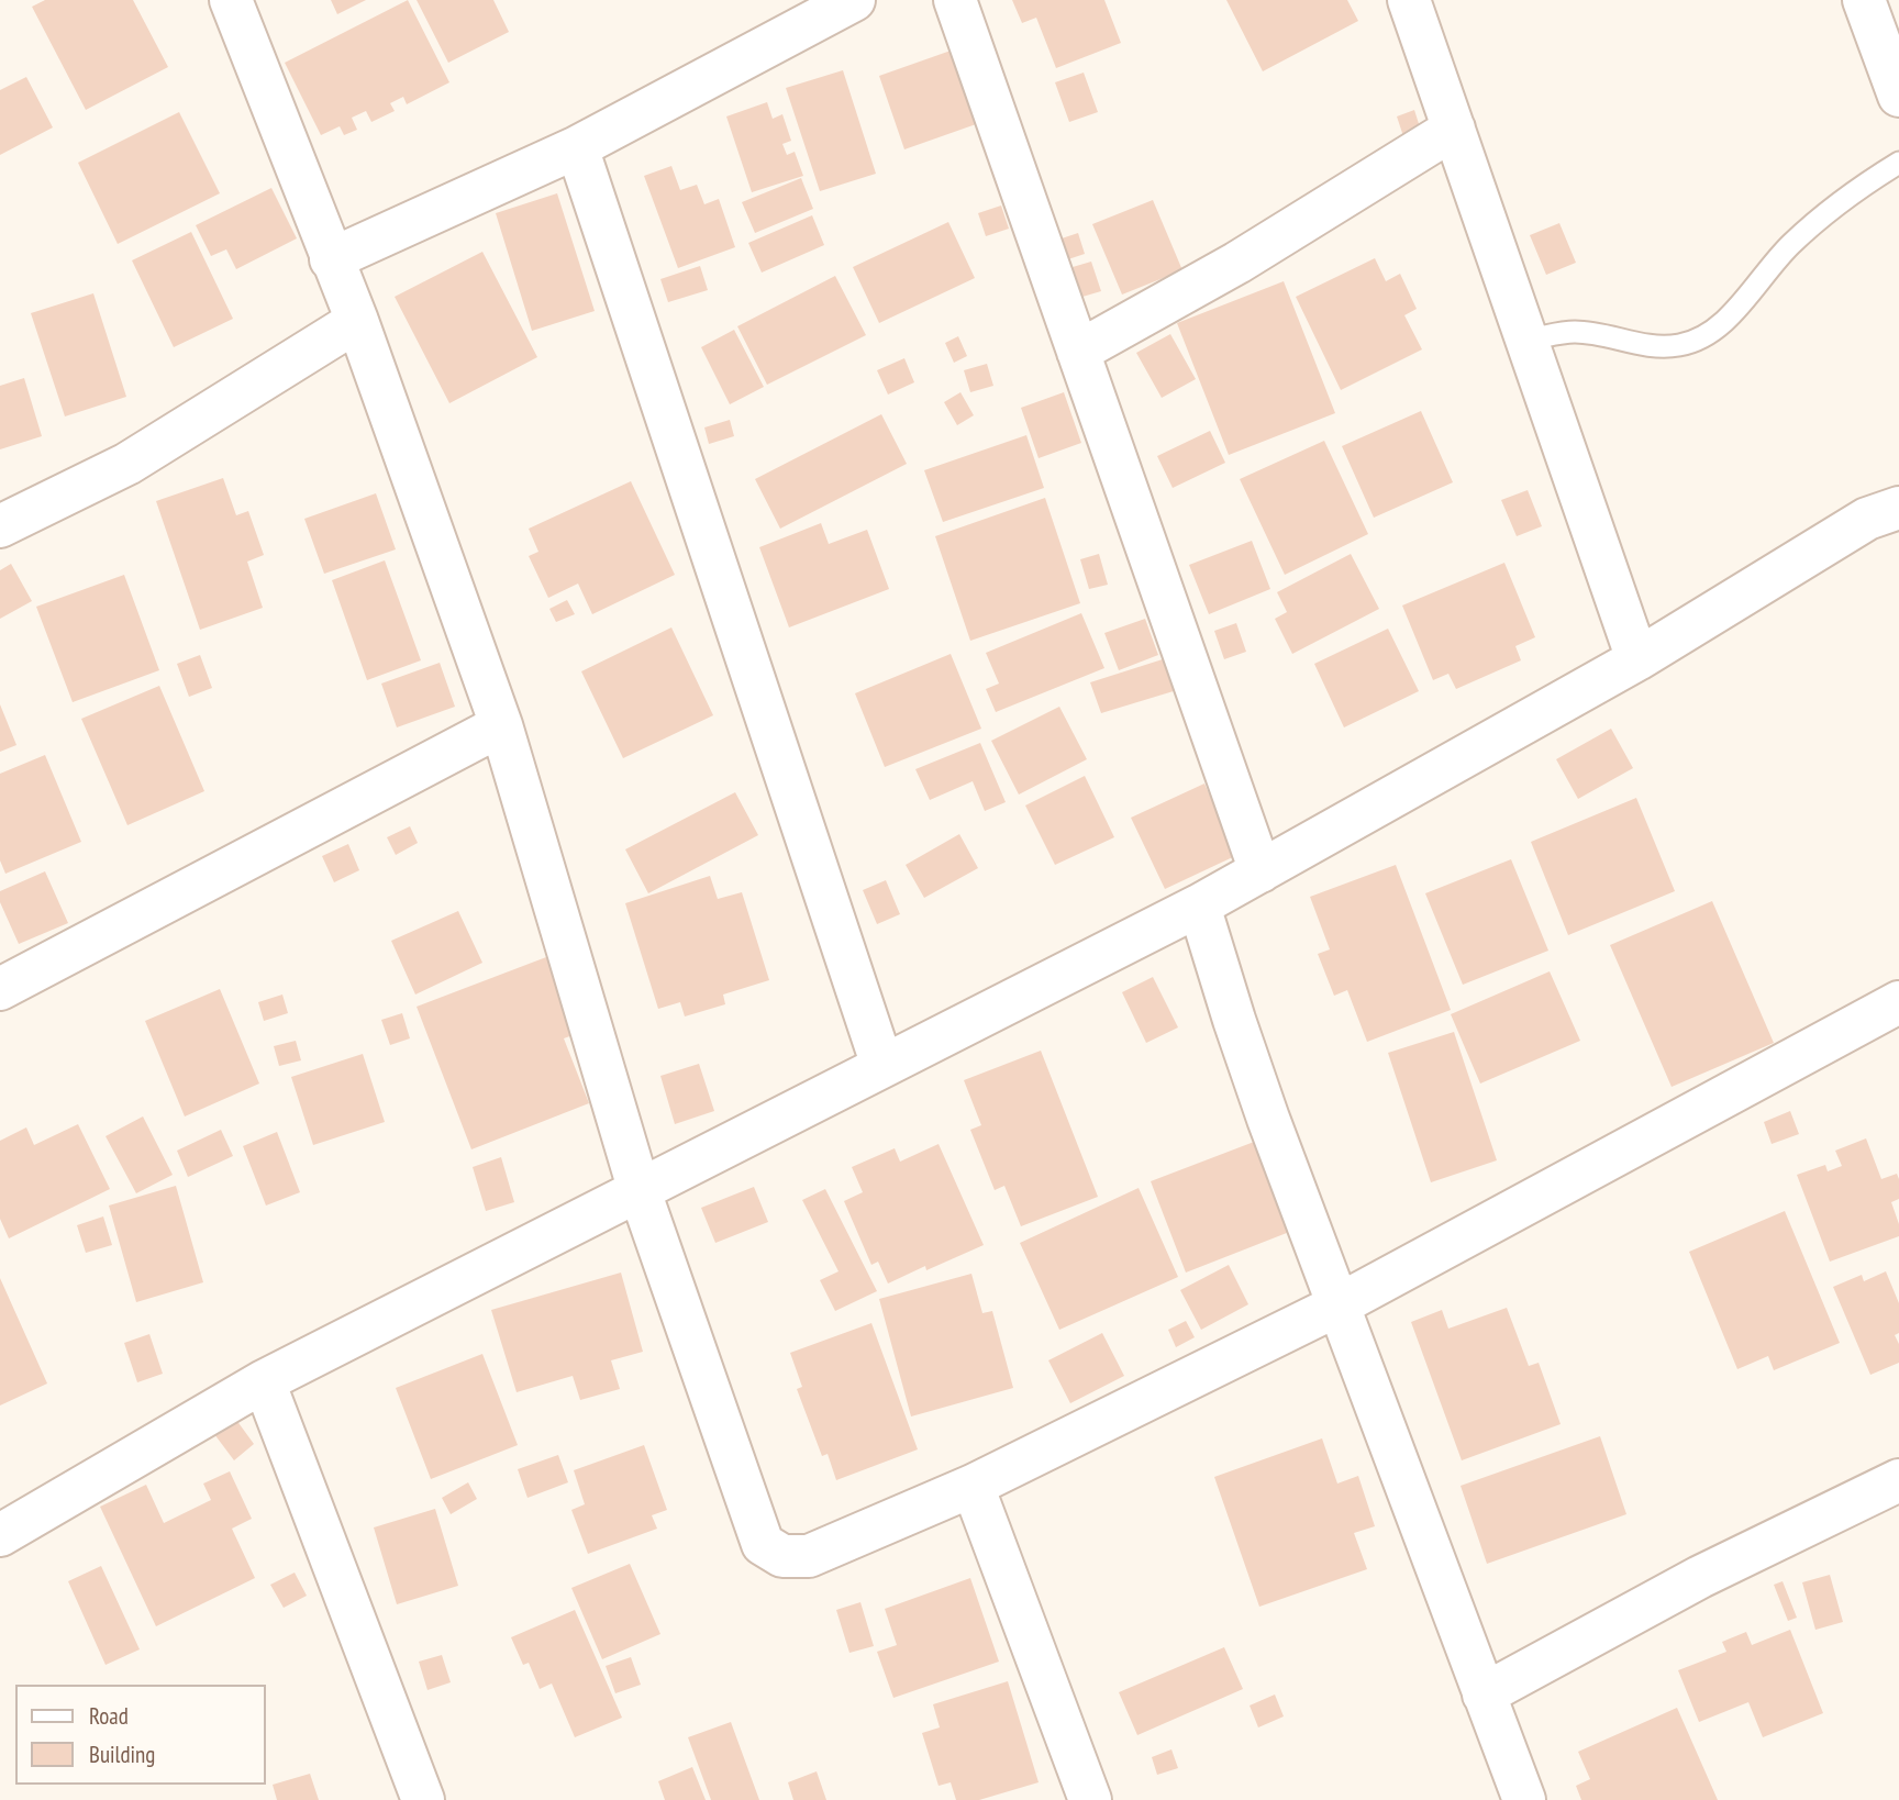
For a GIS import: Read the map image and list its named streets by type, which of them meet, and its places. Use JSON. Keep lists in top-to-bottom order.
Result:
{
  "legend": ["Road", "Building"]
}
